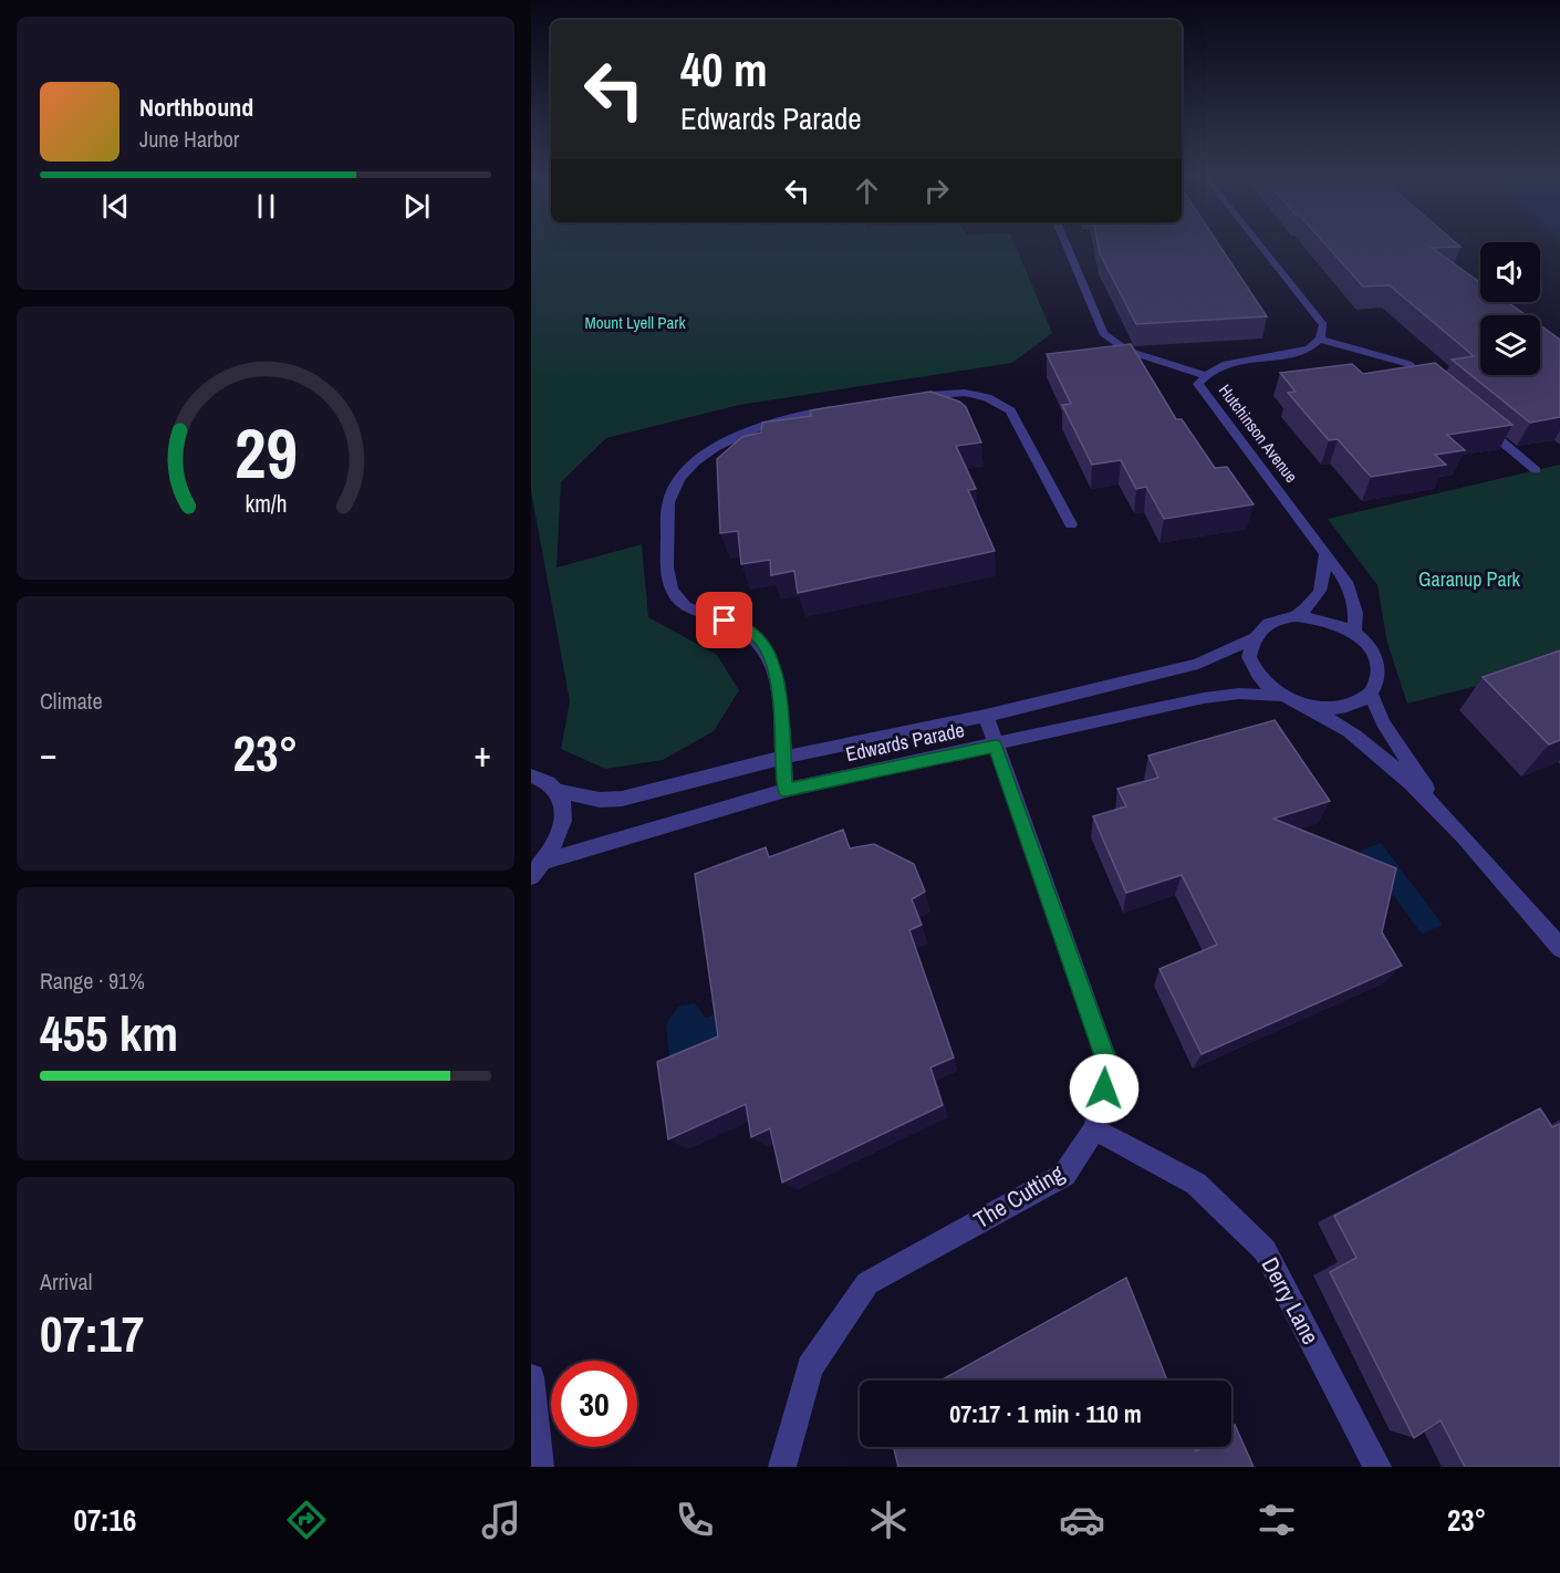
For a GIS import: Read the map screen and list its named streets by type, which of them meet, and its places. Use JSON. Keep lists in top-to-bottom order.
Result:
{
  "streets": {
    "street": [
      "Hutchinson Avenue",
      "Edwards Parade",
      "The Cutting",
      "Derry Lane"
    ]
  },
  "crossings": [
    ["Hutchinson Avenue", "Edwards Parade"],
    ["Edwards Parade", "The Cutting"],
    ["The Cutting", "Derry Lane"]
  ],
  "parks": ["Mount Lyell Park", "Garanup Park"],
  "page": {
    "turn": ["40 m", "Edwards Parade"],
    "song": ["Northbound", "June Harbor"],
    "tile": [
      "Climate",
      ["Range · 91%", "455 km"],
      ["Arrival", "07:17"]
    ],
    "heat": ["−", "23°", "+"],
    "limit": "30",
    "trip": "07:17 · 1 min · 110 m",
    "tabs": ["07:16", "23°"],
    "gauge": ["29", "km/h"]
  }
}
